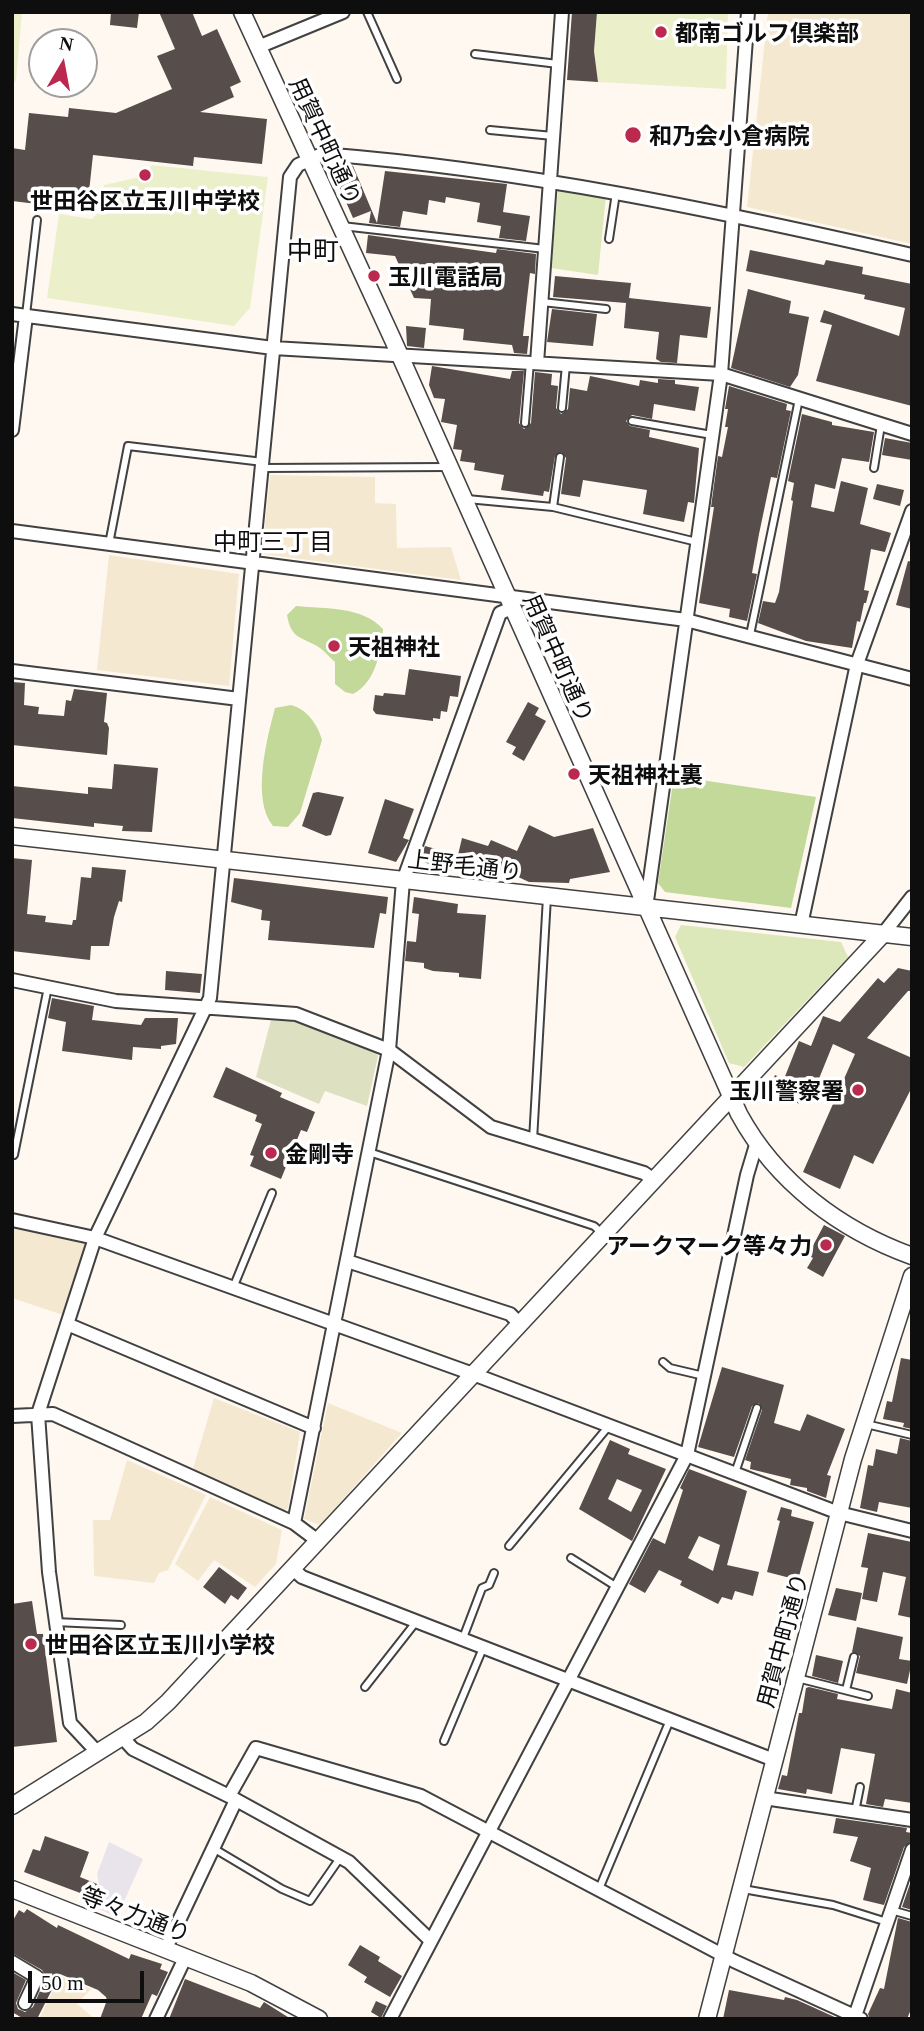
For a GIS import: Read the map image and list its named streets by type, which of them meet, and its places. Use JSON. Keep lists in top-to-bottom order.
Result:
{
  "streets": {
    "street": ["用賀中町通り", "上野毛通り", "等々力通り"]
  },
  "crossings": [
    ["用賀中町通り", "上野毛通り"]
  ],
  "districts": ["中町", "中町三丁目"],
  "places": [
    "都南ゴルフ倶楽部",
    "和乃会小倉病院",
    "世田谷区立玉川中学校",
    "玉川電話局",
    "天祖神社",
    "天祖神社裏",
    "玉川警察署",
    "金剛寺",
    "アークマーク等々力",
    "世田谷区立玉川小学校"
  ],
  "scale_bar": "50 m",
  "north": "top"
}
